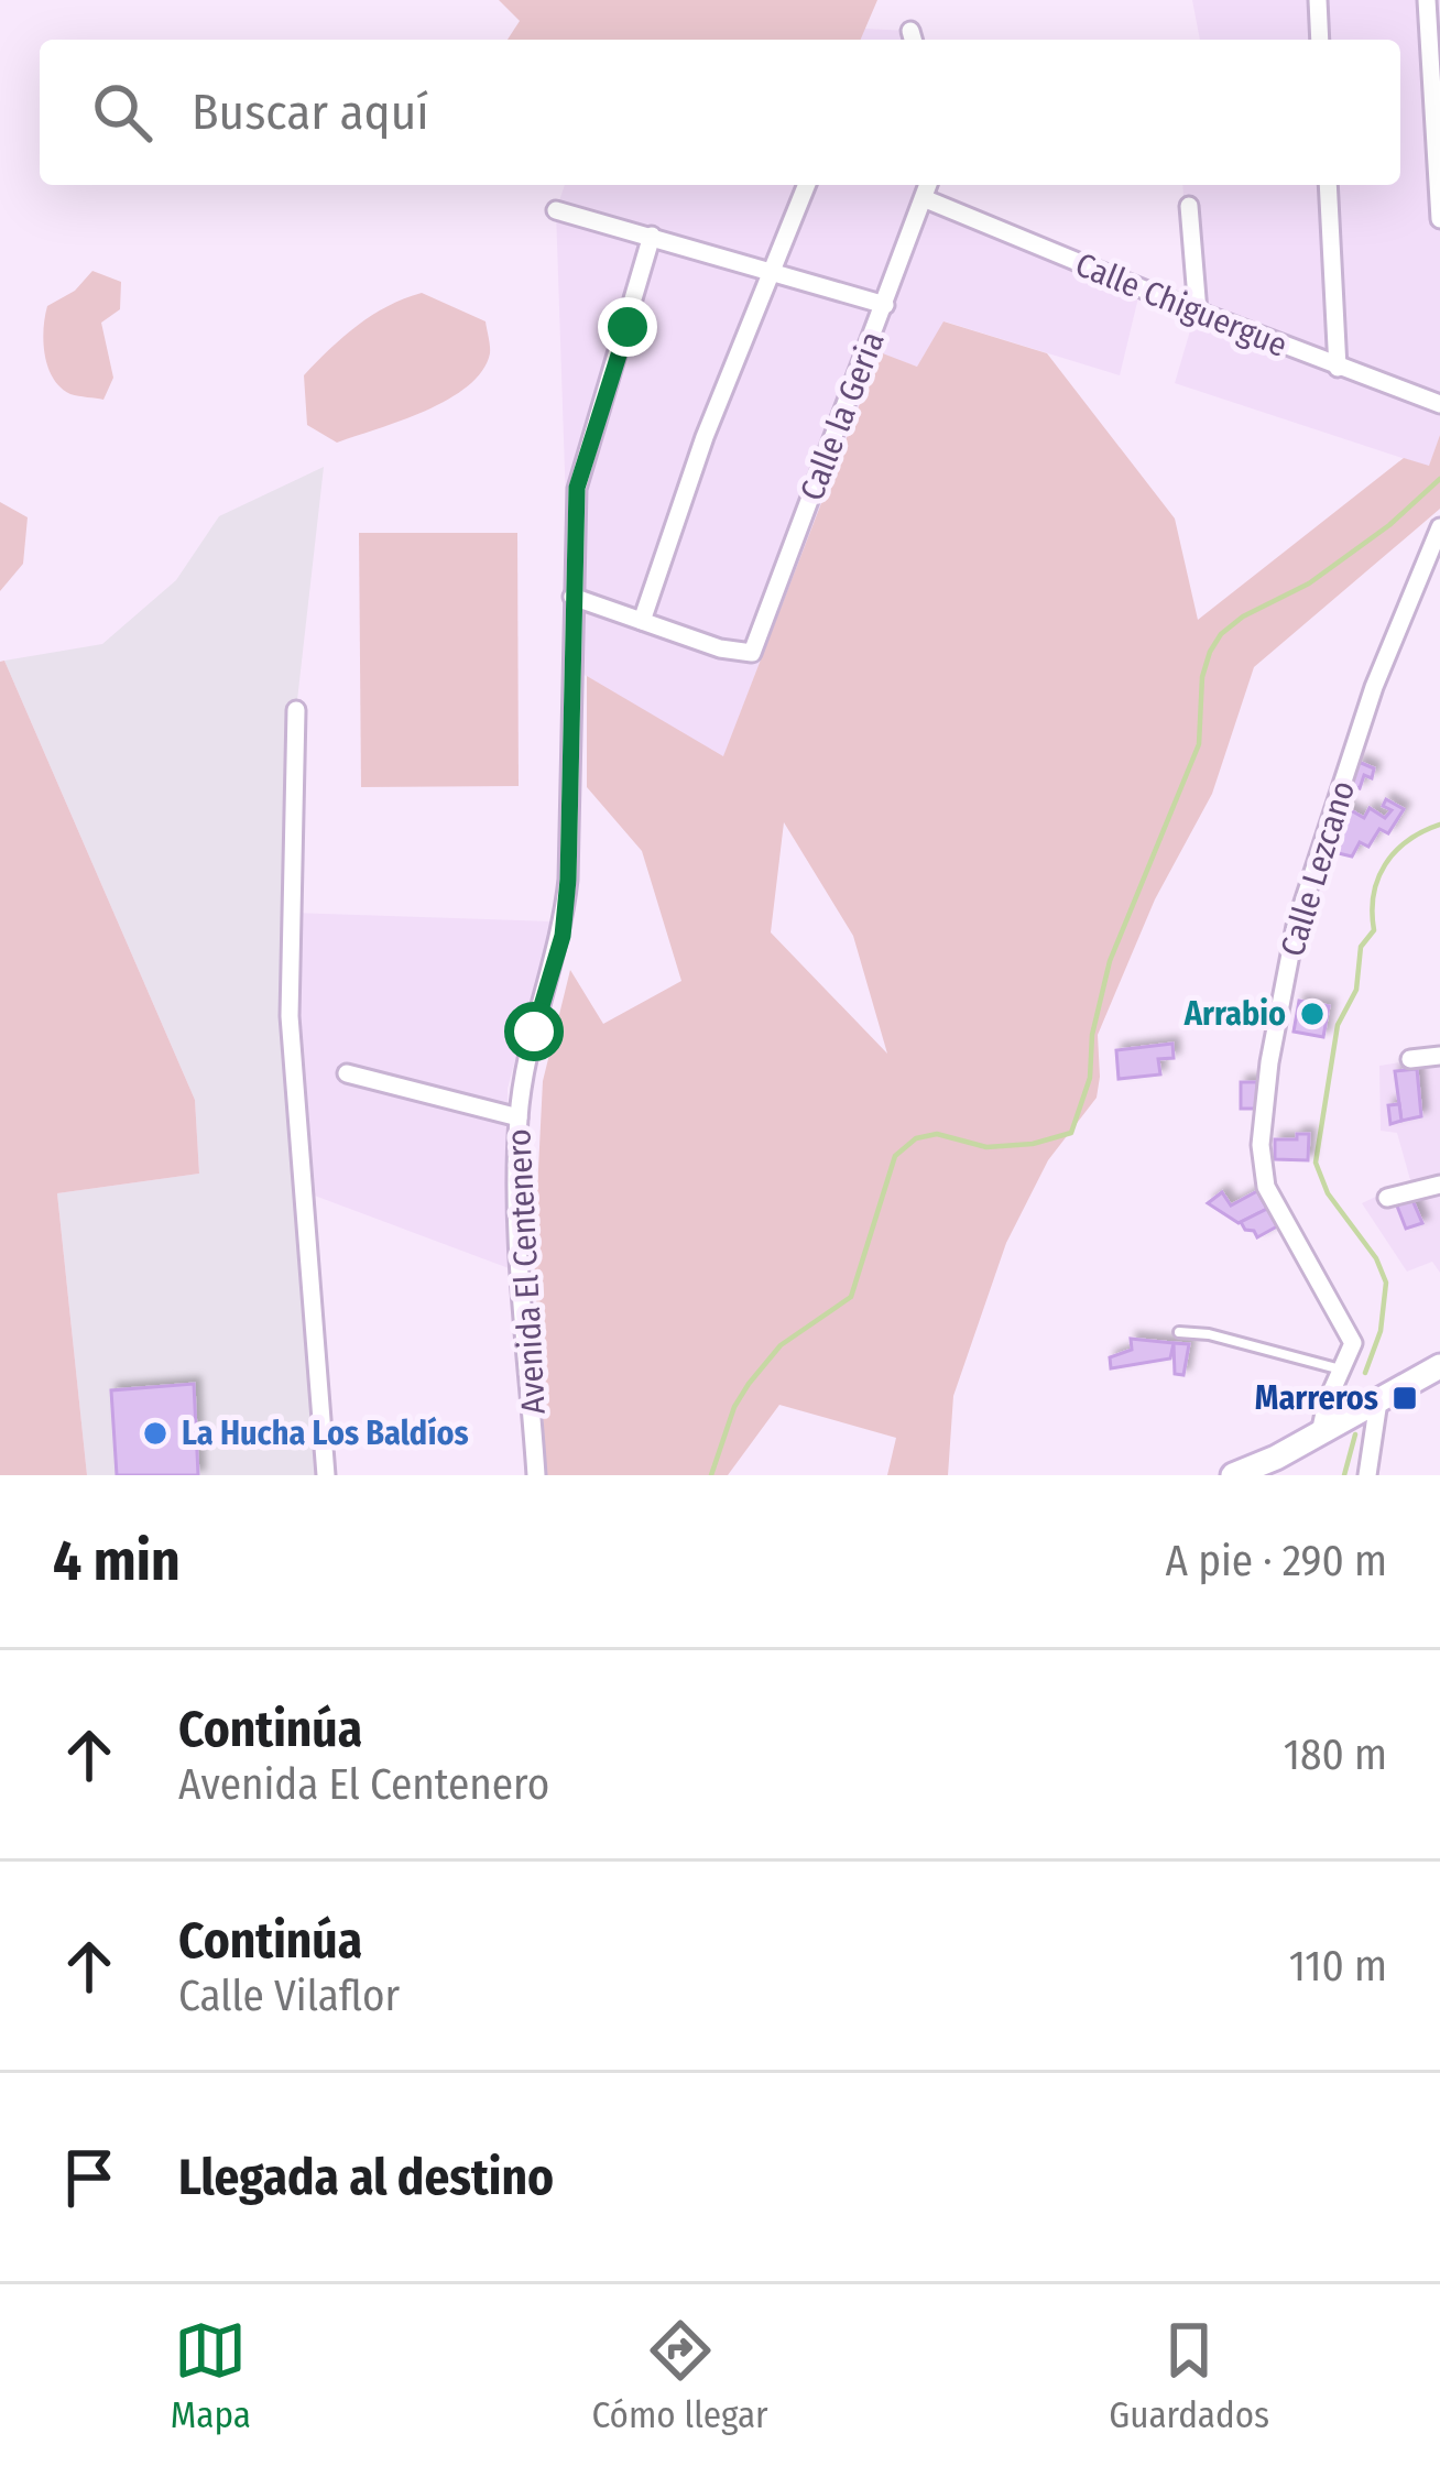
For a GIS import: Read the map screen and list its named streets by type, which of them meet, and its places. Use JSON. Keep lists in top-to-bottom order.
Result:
{
  "streets": {
    "street": [
      "Calle Chiguergue",
      "Calle la Geria",
      "Calle Lezcano",
      "Avenida El Centenero"
    ]
  },
  "crossings": [
    ["Calle Chiguergue", "Calle la Geria"]
  ],
  "places": {
    "other": ["Arrabio", "La Hucha Los Baldíos"],
    "transit": ["Marreros"]
  },
  "page": {
    "search": "Buscar aquí",
    "heading": ["4 min", "A pie · 290 m"],
    "list": [
      ["Continúa", "Avenida El Centenero", "180 m"],
      ["Continúa", "Calle Vilaflor", "110 m"],
      "Llegada al destino"
    ],
    "nav": ["Mapa", "Cómo llegar", "Guardados"]
  }
}
